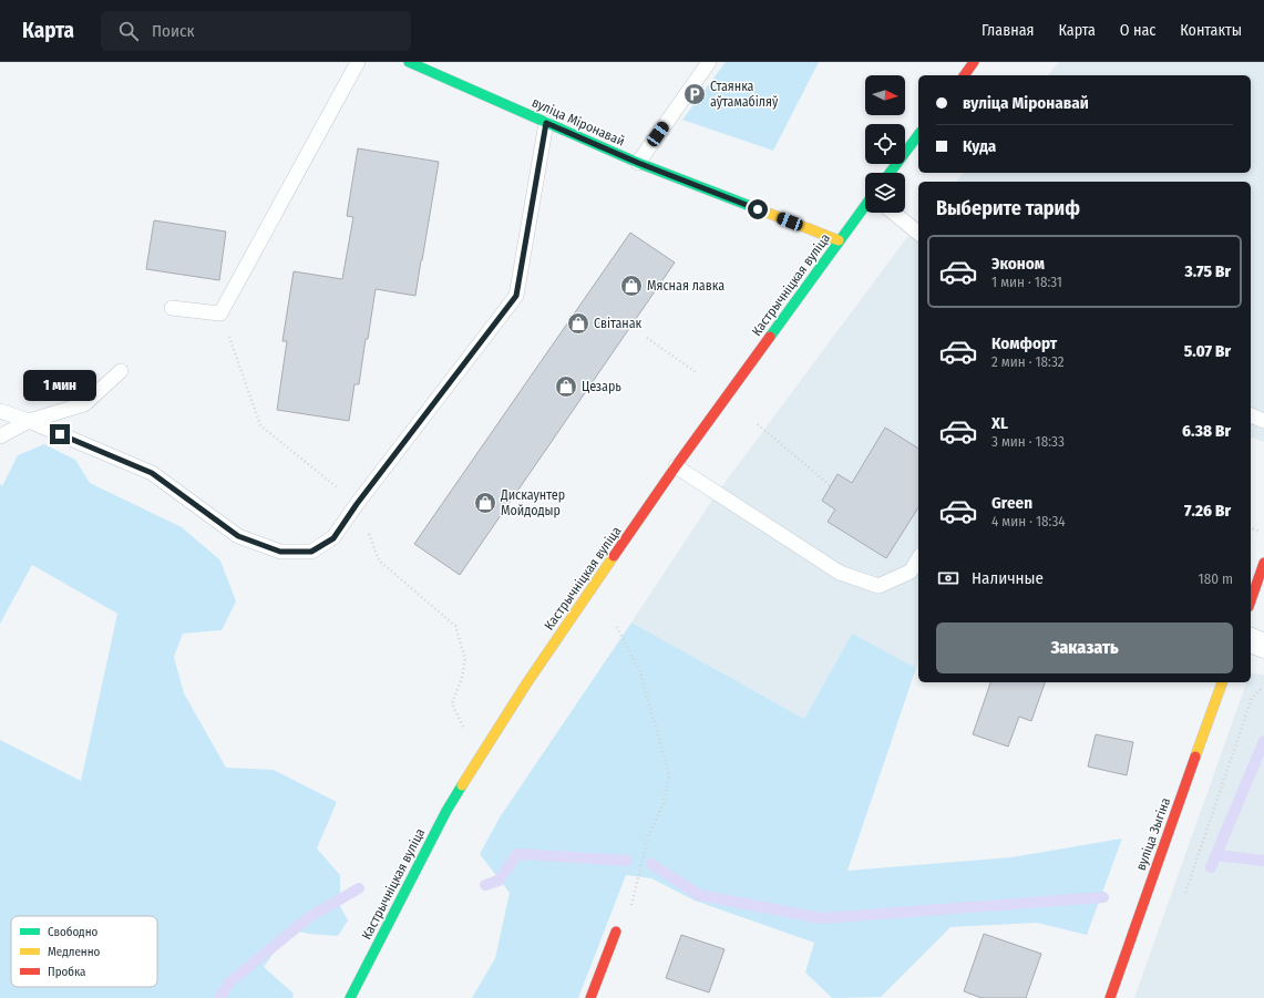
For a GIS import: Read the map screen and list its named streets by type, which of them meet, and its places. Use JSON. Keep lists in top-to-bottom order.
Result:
{
  "streets": {
    "main road": ["вуліца Міронавай", "Кастрычніцкая вуліца", "вуліца Зыгіна"]
  },
  "crossings": [
    ["вуліца Міронавай", "Кастрычніцкая вуліца"]
  ],
  "places": {
    "parking": ["Стаянка аўтамабіляў"],
    "shop": [
      "Мясная лавка",
      "Світанак",
      "Цезарь",
      "Дискаунтер Мойдодыр"
    ]
  },
  "legend": ["Свободно", "Медленно", "Пробка"],
  "north": "right",
  "page": {
    "header": "Карта",
    "search": "Поиск",
    "nav": [
      "Главная",
      "Карта",
      "О нас",
      "Контакты"
    ],
    "banner": ["вуліца Міронавай", "Куда"],
    "heading": "Выберите тариф",
    "list": [
      {
        "name": "Эконом",
        "note": "1 мин · 18:31",
        "value": "3.75 Br"
      },
      {
        "name": "Комфорт",
        "note": "2 мин · 18:32",
        "value": "5.07 Br"
      },
      {
        "name": "XL",
        "note": "3 мин · 18:33",
        "value": "6.38 Br"
      },
      {
        "name": "Green",
        "note": "4 мин · 18:34",
        "value": "7.26 Br"
      }
    ],
    "bubble": "1 мин",
    "pay": ["Наличные", "180 m"],
    "buttons": "Заказать"
  }
}
